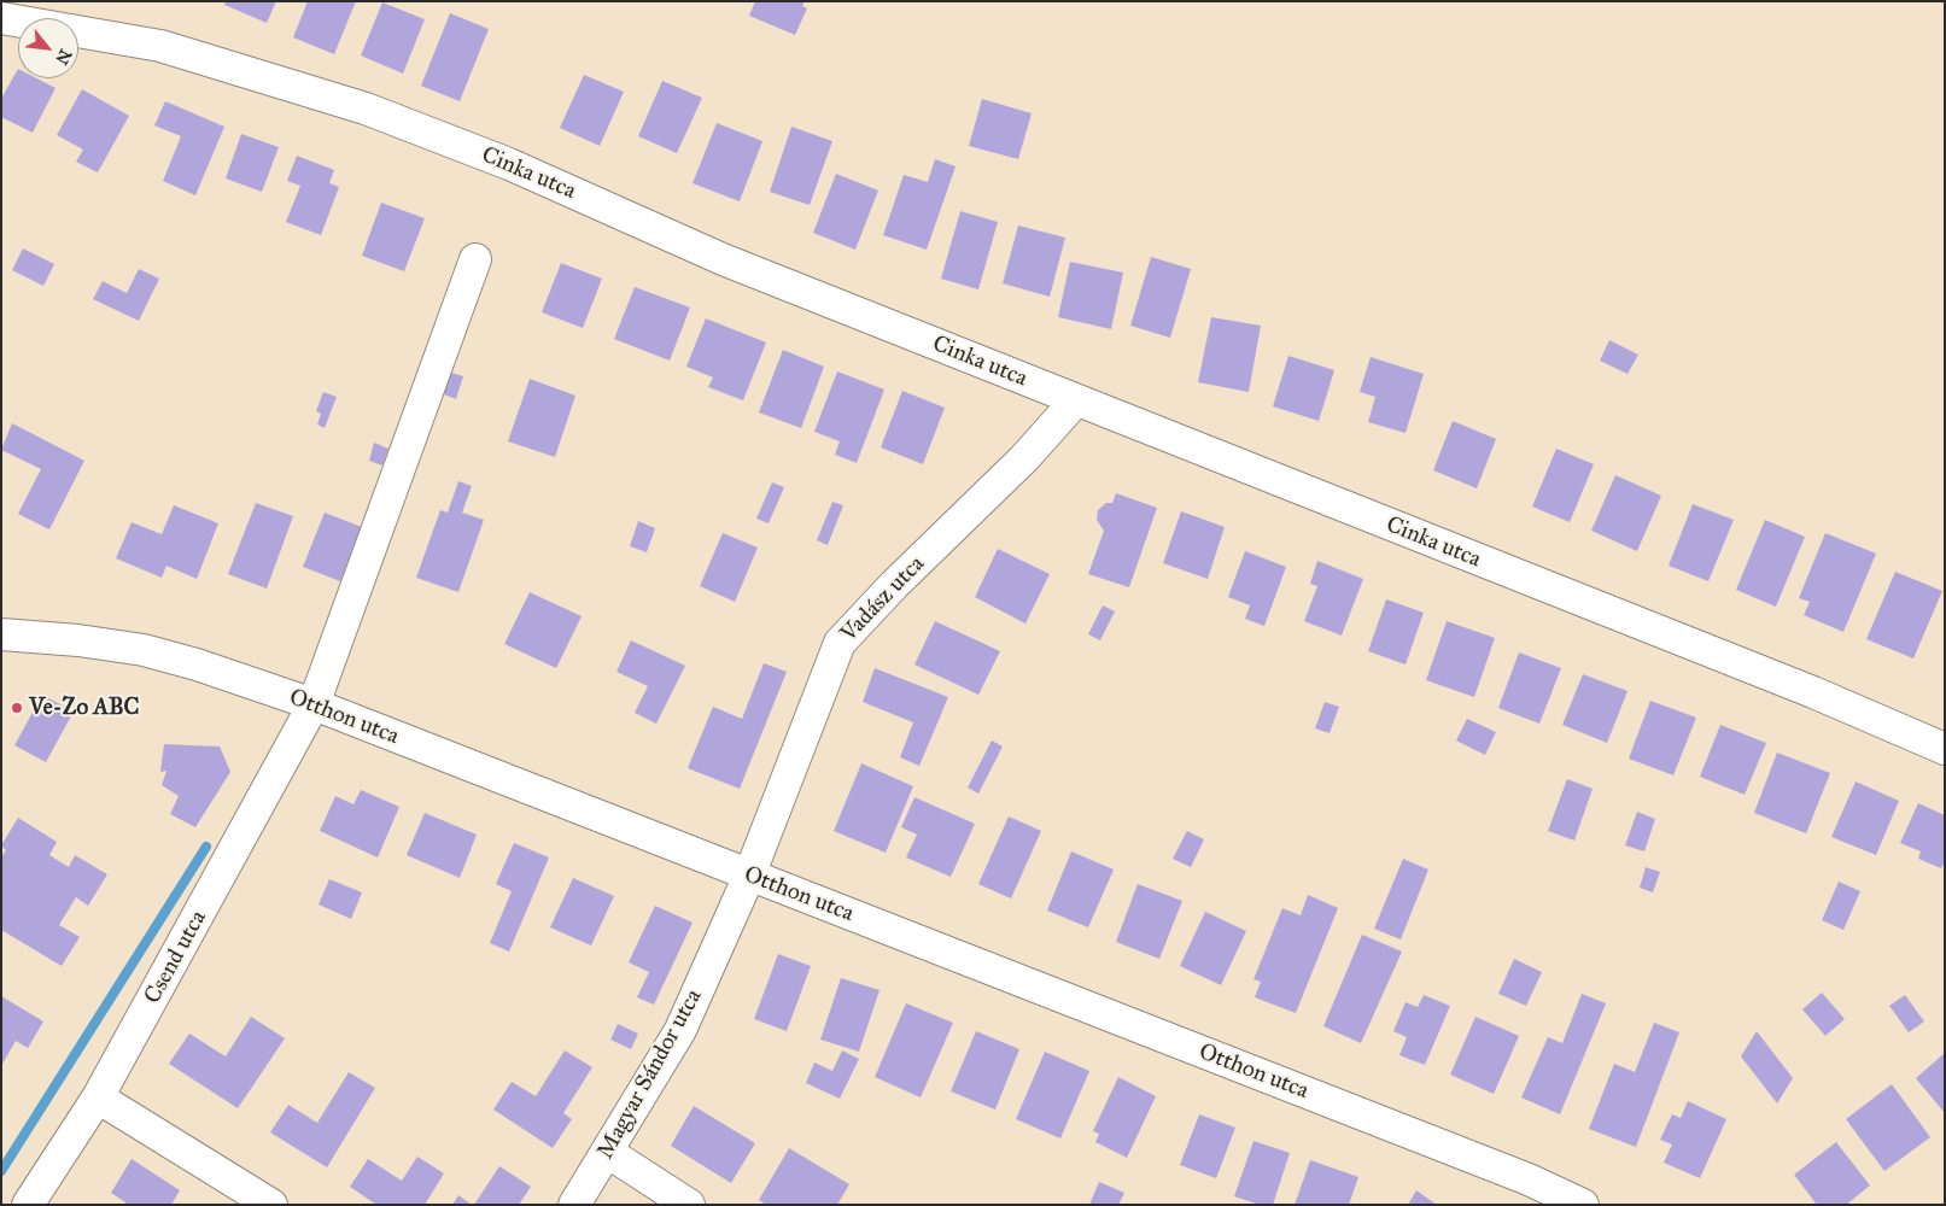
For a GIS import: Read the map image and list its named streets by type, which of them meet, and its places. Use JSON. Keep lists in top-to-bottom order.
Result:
{
  "streets": {
    "street": [
      "Cinka utca",
      "Vadász utca",
      "Otthon utca",
      "Csend utca",
      "Magyar Sándor utca"
    ]
  },
  "crossings": [
    ["Cinka utca", "Vadász utca"],
    ["Vadász utca", "Otthon utca"],
    ["Vadász utca", "Magyar Sándor utca"],
    ["Otthon utca", "Csend utca"],
    ["Otthon utca", "Magyar Sándor utca"]
  ],
  "places": ["Ve-Zo ABC"],
  "north": "bottom right"
}
